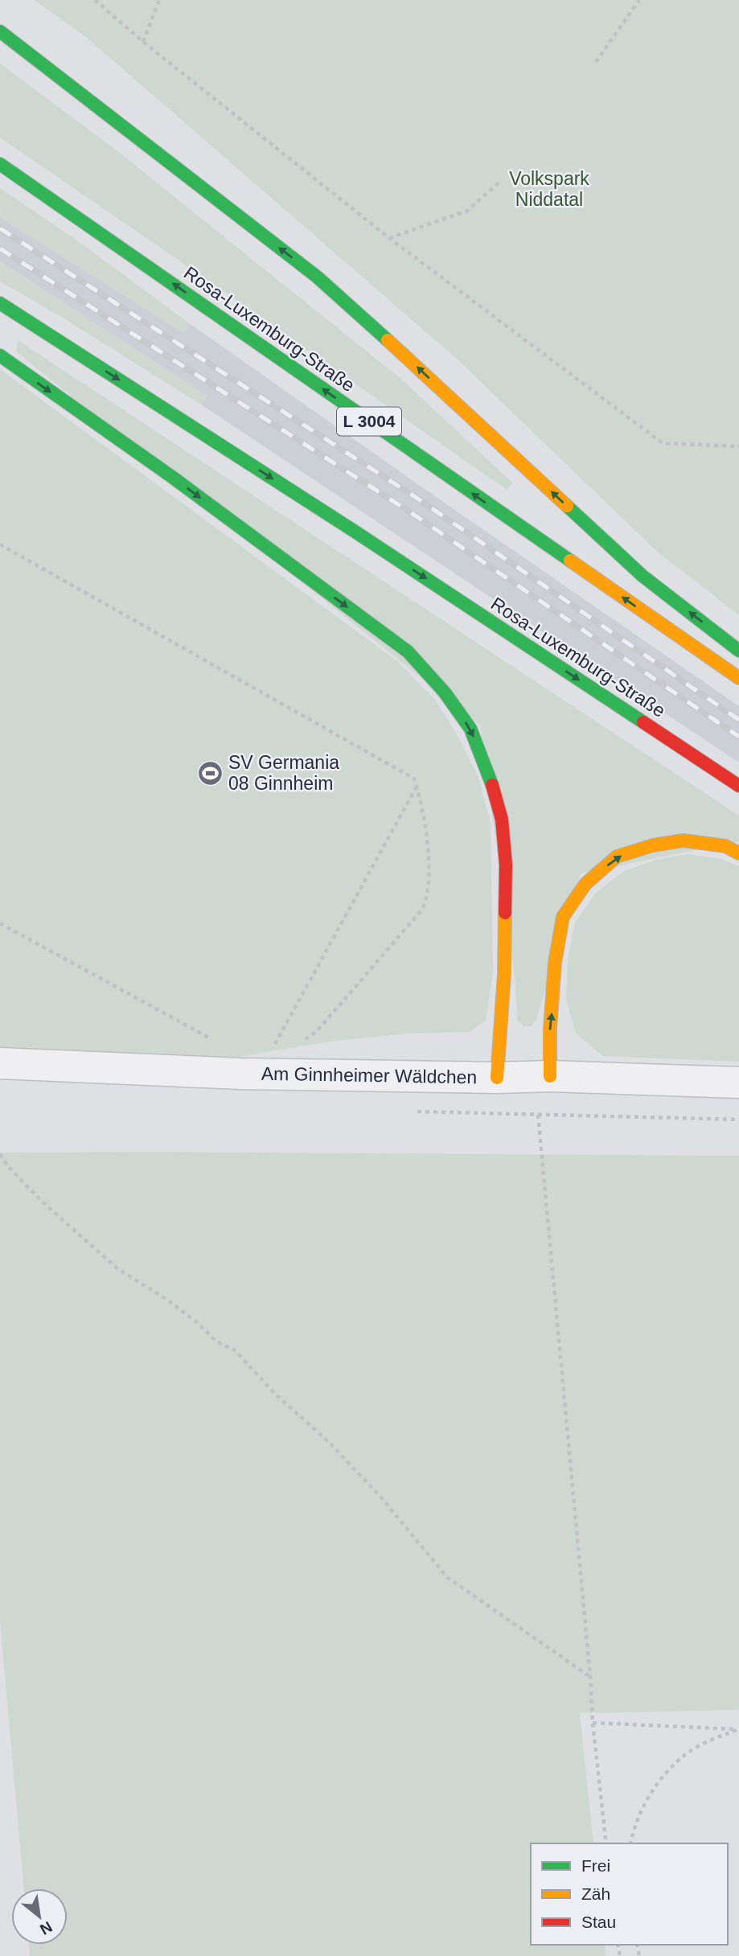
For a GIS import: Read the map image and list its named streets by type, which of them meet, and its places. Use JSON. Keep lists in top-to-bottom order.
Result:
{
  "streets": {
    "highway": ["Rosa-Luxemburg-Straße", "L 3004"],
    "street": ["Am Ginnheimer Wäldchen"]
  },
  "parks": ["Volkspark Niddatal"],
  "places": {
    "sports": ["SV Germania 08 Ginnheim"]
  },
  "legend": ["Frei", "Zäh", "Stau"],
  "north": "bottom right"
}
